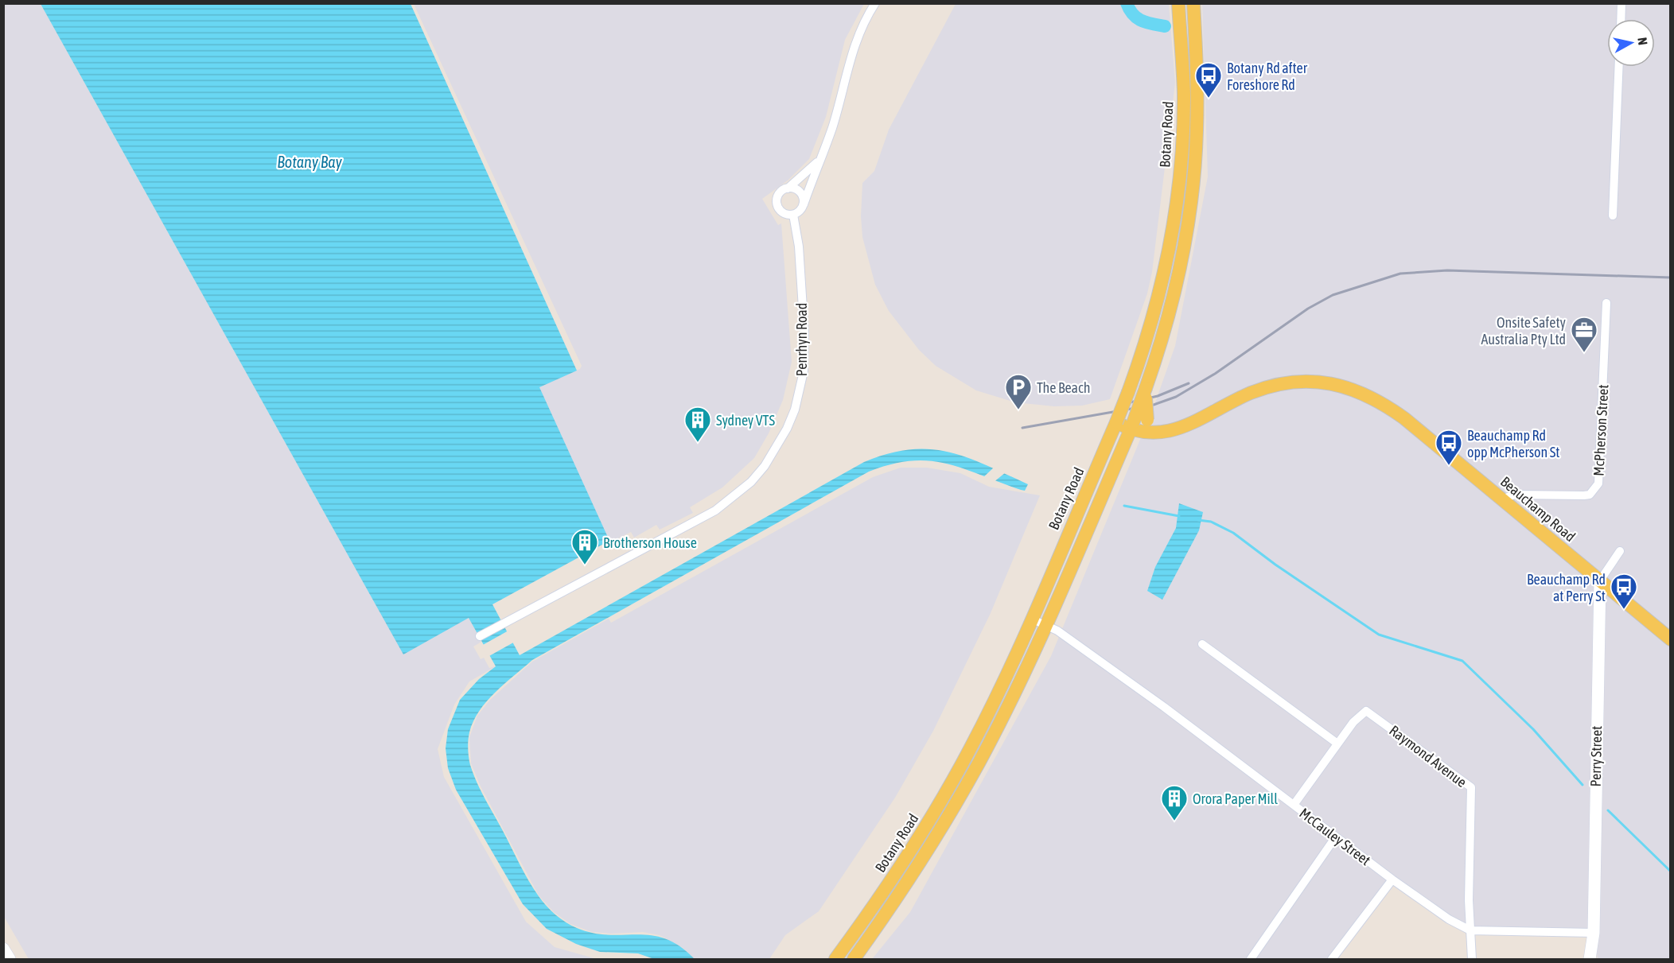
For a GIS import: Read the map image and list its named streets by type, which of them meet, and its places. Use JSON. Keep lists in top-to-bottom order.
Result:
{
  "streets": {
    "main road": ["Botany Road", "Beauchamp Road"],
    "street": [
      "Penrhyn Road",
      "McPherson Street",
      "Raymond Avenue",
      "Perry Street",
      "McCauley Street"
    ]
  },
  "crossings": [
    ["Botany Road", "Beauchamp Road"],
    ["Botany Road", "McCauley Street"],
    ["McPherson Street", "Beauchamp Road"],
    ["Beauchamp Road", "Perry Street"],
    ["Raymond Avenue", "McCauley Street"],
    ["Perry Street", "McCauley Street"]
  ],
  "water": ["Botany Bay"],
  "places": {
    "bus stop": ["Botany Rd after Foreshore Rd", "Beauchamp Rd opp McPherson St", "Beauchamp Rd at Perry St"],
    "office": ["Onsite Safety Australia Pty Ltd"],
    "parking": ["The Beach"],
    "building": ["Sydney VTS", "Brotherson House", "Orora Paper Mill"]
  },
  "north": "right"
}
